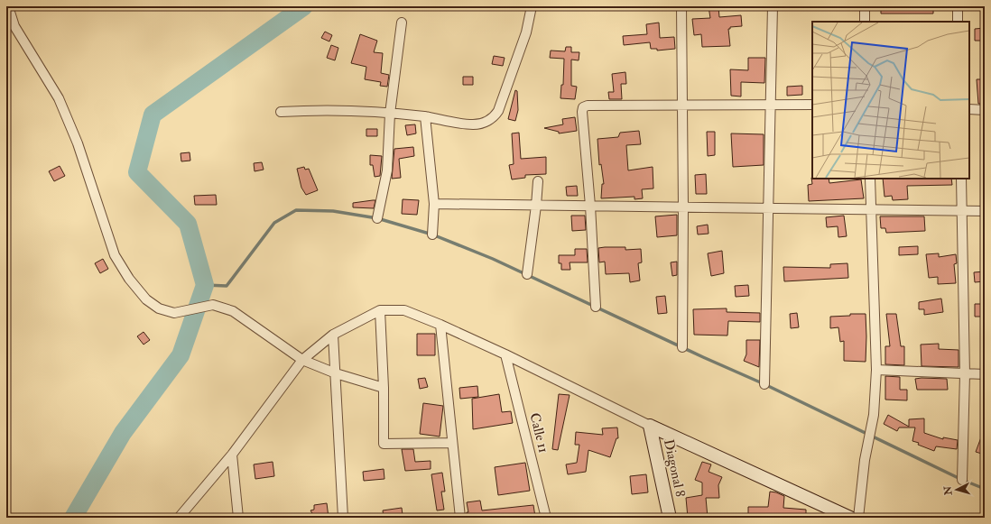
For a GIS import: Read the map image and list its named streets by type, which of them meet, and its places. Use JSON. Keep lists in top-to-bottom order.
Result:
{
  "streets": {
    "street": ["Calle 11", "Diagonal 8"]
  },
  "north": "left"
}
